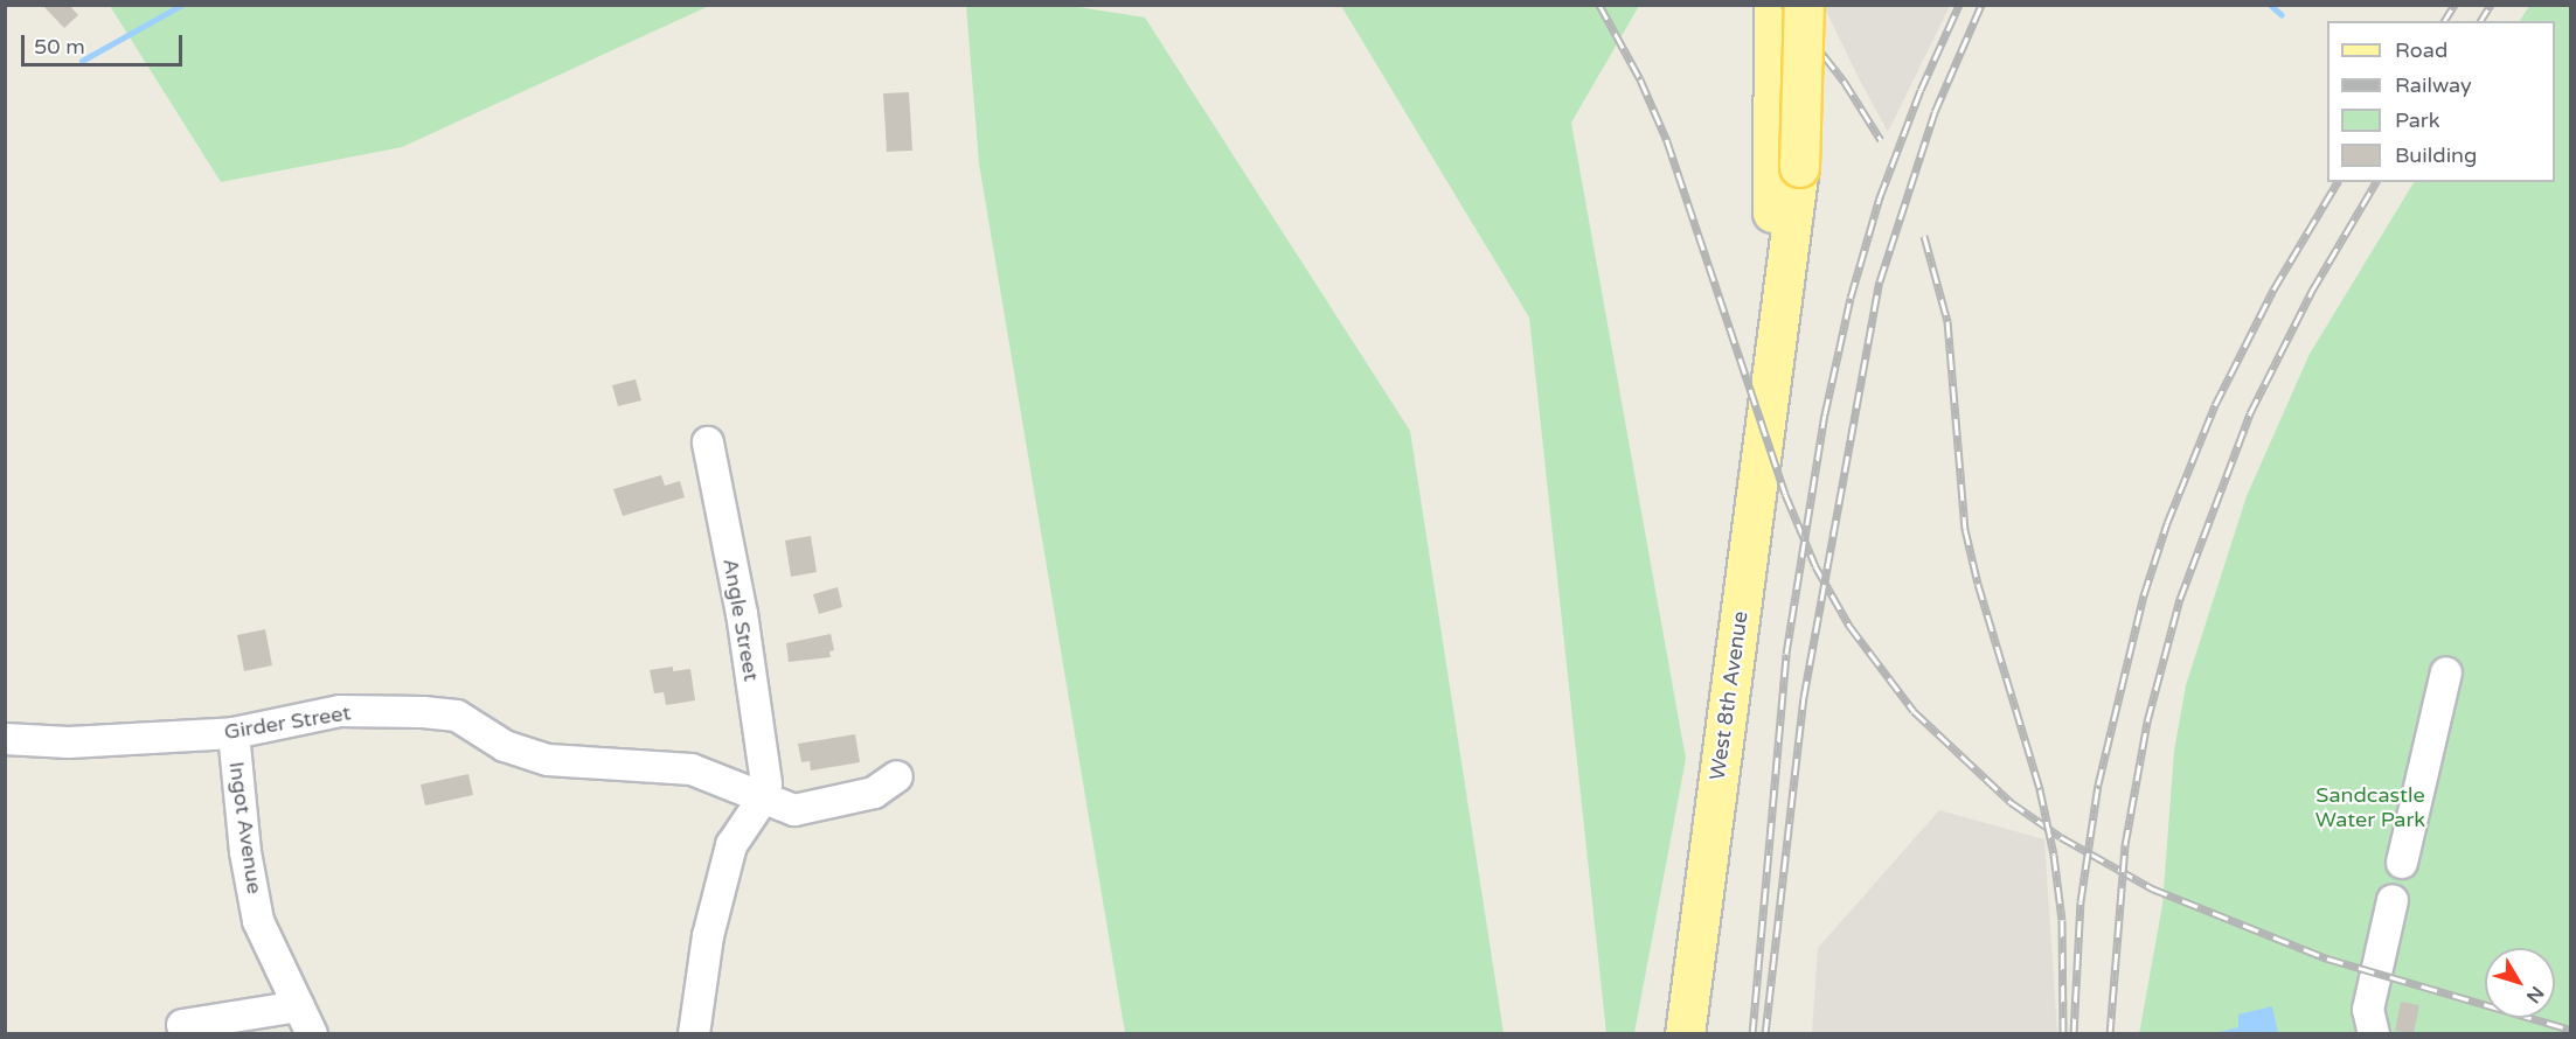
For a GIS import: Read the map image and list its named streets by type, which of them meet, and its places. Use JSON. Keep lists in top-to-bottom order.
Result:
{
  "streets": {
    "main road": ["West 8th Avenue"],
    "street": ["Angle Street", "Girder Street", "Ingot Avenue"]
  },
  "crossings": [
    ["Angle Street", "Girder Street"],
    ["Girder Street", "Ingot Avenue"]
  ],
  "parks": ["Sandcastle Water Park"],
  "legend": [
    "Road",
    "Railway",
    "Park",
    "Building"
  ],
  "scale_bar": "50 m",
  "north": "bottom right"
}
